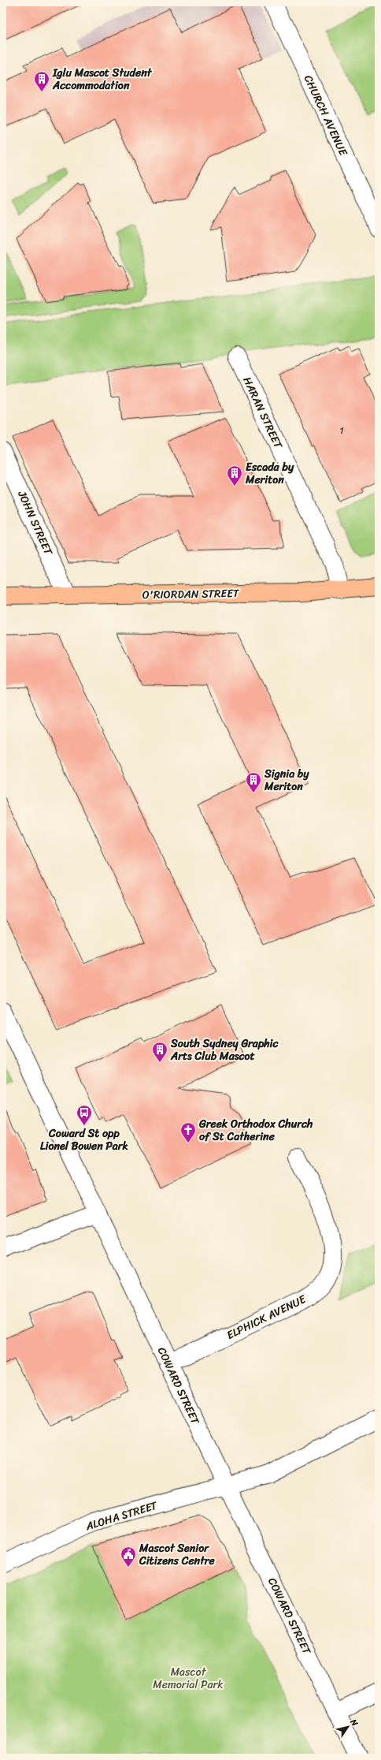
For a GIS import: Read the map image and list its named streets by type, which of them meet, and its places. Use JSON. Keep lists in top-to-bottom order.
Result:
{
  "streets": {
    "main road": ["O'RIORDAN STREET"],
    "street": [
      "CHURCH AVENUE",
      "HARAN STREET",
      "JOHN STREET",
      "ELPHICK AVENUE",
      "COWARD STREET",
      "ALOHA STREET"
    ]
  },
  "crossings": [
    ["HARAN STREET", "O'RIORDAN STREET"],
    ["JOHN STREET", "O'RIORDAN STREET"],
    ["ELPHICK AVENUE", "COWARD STREET"],
    ["COWARD STREET", "ALOHA STREET"]
  ],
  "parks": ["Mascot Memorial Park"],
  "places": {
    "building": [
      "Iglu Mascot Student Accommodation",
      "Escada by Meriton",
      "Signia by Meriton",
      "South Sydney Graphic Arts Club Mascot"
    ],
    "bus stop": ["Coward St opp Lionel Bowen Park"],
    "church": ["Greek Orthodox Church of St Catherine"],
    "public building": ["Mascot Senior Citizens Centre"]
  },
  "house_numbers": ["1"],
  "north": "top right"
}
